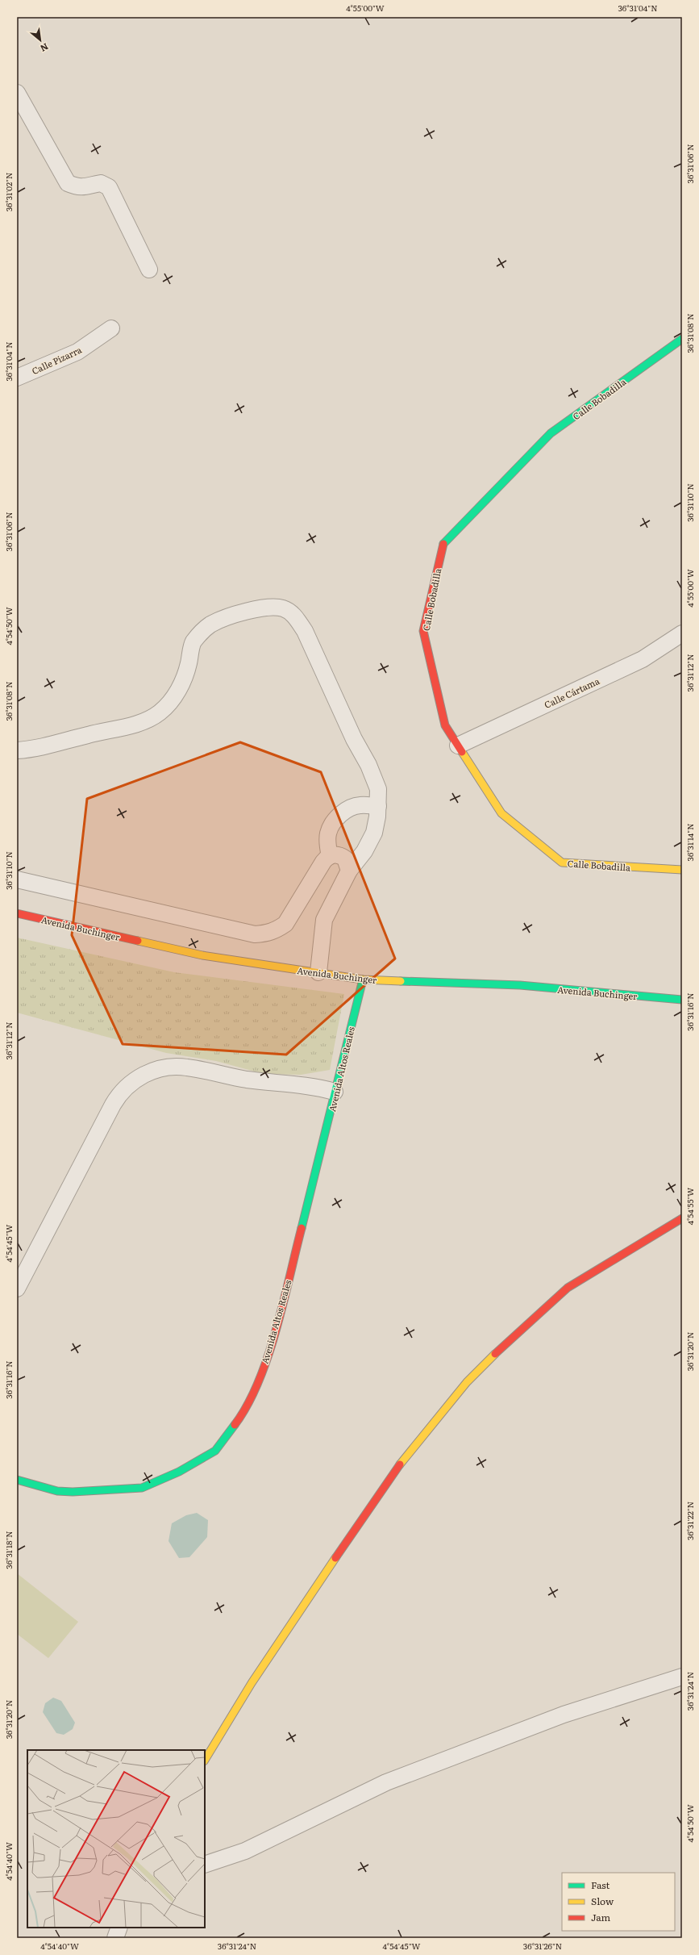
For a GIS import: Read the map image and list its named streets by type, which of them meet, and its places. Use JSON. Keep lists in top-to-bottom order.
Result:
{
  "streets": {
    "street": [
      "Calle Pizarra",
      "Calle Bobadilla",
      "Calle Cártama",
      "Avenida Buchinger",
      "Avenida Altos Reales"
    ]
  },
  "crossings": [
    ["Calle Bobadilla", "Calle Cártama"],
    ["Avenida Buchinger", "Avenida Altos Reales"]
  ],
  "legend": ["Fast", "Slow", "Jam"],
  "north": "bottom right",
  "coordinates": [
    "4°55'00\"W",
    "36°31'04\"N",
    "36°31'06\"N",
    "36°31'02\"N",
    "36°31'08\"N",
    "36°31'10\"N",
    "4°54'50\"W",
    "36°31'12\"N",
    "36°31'14\"N",
    "36°31'16\"N",
    "4°54'55\"W",
    "4°54'45\"W",
    "36°31'20\"N",
    "36°31'22\"N",
    "36°31'18\"N",
    "36°31'24\"N",
    "4°54'40\"W",
    "36°31'26\"N"
  ]
}
